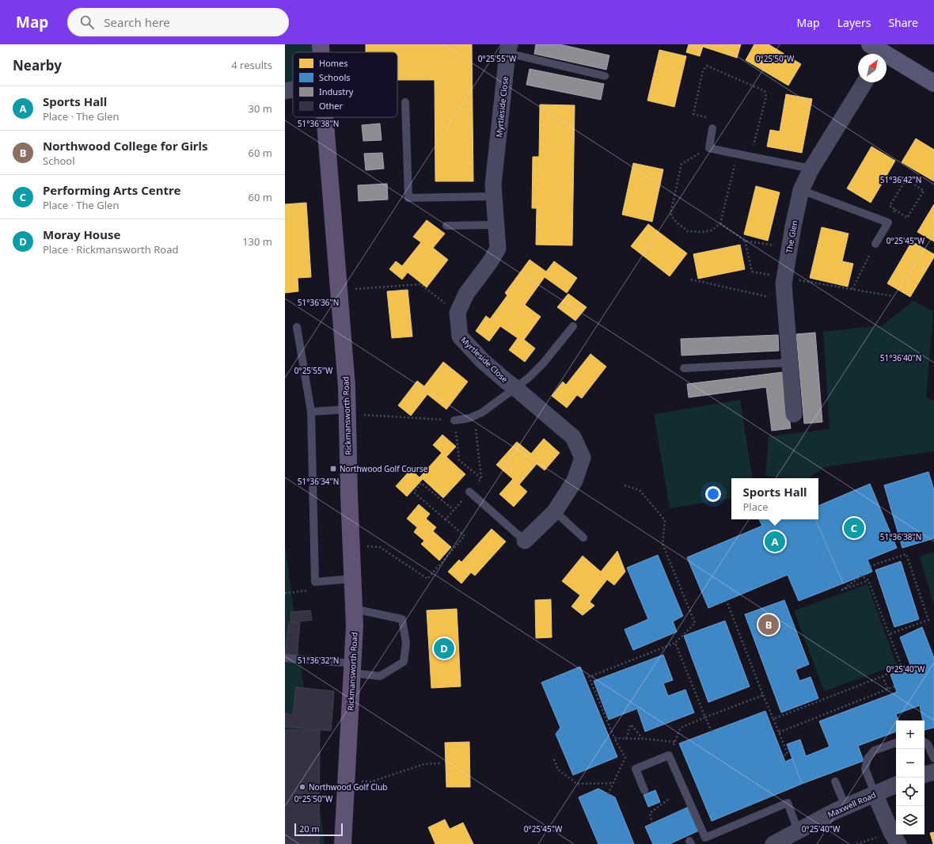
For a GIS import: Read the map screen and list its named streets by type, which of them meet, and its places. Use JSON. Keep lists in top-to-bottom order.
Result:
{
  "streets": {
    "main road": ["Rickmansworth Road"],
    "street": ["Myrtleside Close", "The Glen", "Maxwell Road"]
  },
  "places": {
    "transit": ["Northwood Golf Course"],
    "other": ["Northwood Golf Club"]
  },
  "legend": [
    "Homes",
    "Schools",
    "Industry",
    "Other"
  ],
  "scale_bar": "20 m",
  "north": "top right",
  "page": {
    "header": "Map",
    "search": "Search here",
    "nav": ["Map", "Layers", "Share"],
    "heading": ["Nearby", "4 results"],
    "list": [
      {
        "mark": "A",
        "name": "Sports Hall",
        "note": "Place · The Glen",
        "value": "30 m"
      },
      {
        "mark": "B",
        "name": "Northwood College for Girls",
        "note": "School",
        "value": "60 m"
      },
      {
        "mark": "C",
        "name": "Performing Arts Centre",
        "note": "Place · The Glen",
        "value": "60 m"
      },
      {
        "mark": "D",
        "name": "Moray House",
        "note": "Place · Rickmansworth Road",
        "value": "130 m"
      }
    ],
    "popup": ["Sports Hall", "Place"],
    "pins": [
      "C",
      "A",
      "B",
      "D"
    ],
    "map_buttons": ["+", "−"],
    "scale": "20 m"
  },
  "coordinates": [
    "0°25'50\"W",
    "0°25'55\"W",
    "51°36'38\"N",
    "51°36'42\"N",
    "0°25'45\"W",
    "51°36'36\"N",
    "51°36'40\"N",
    "51°36'34\"N",
    "51°36'32\"N",
    "0°25'40\"W"
  ]
}
